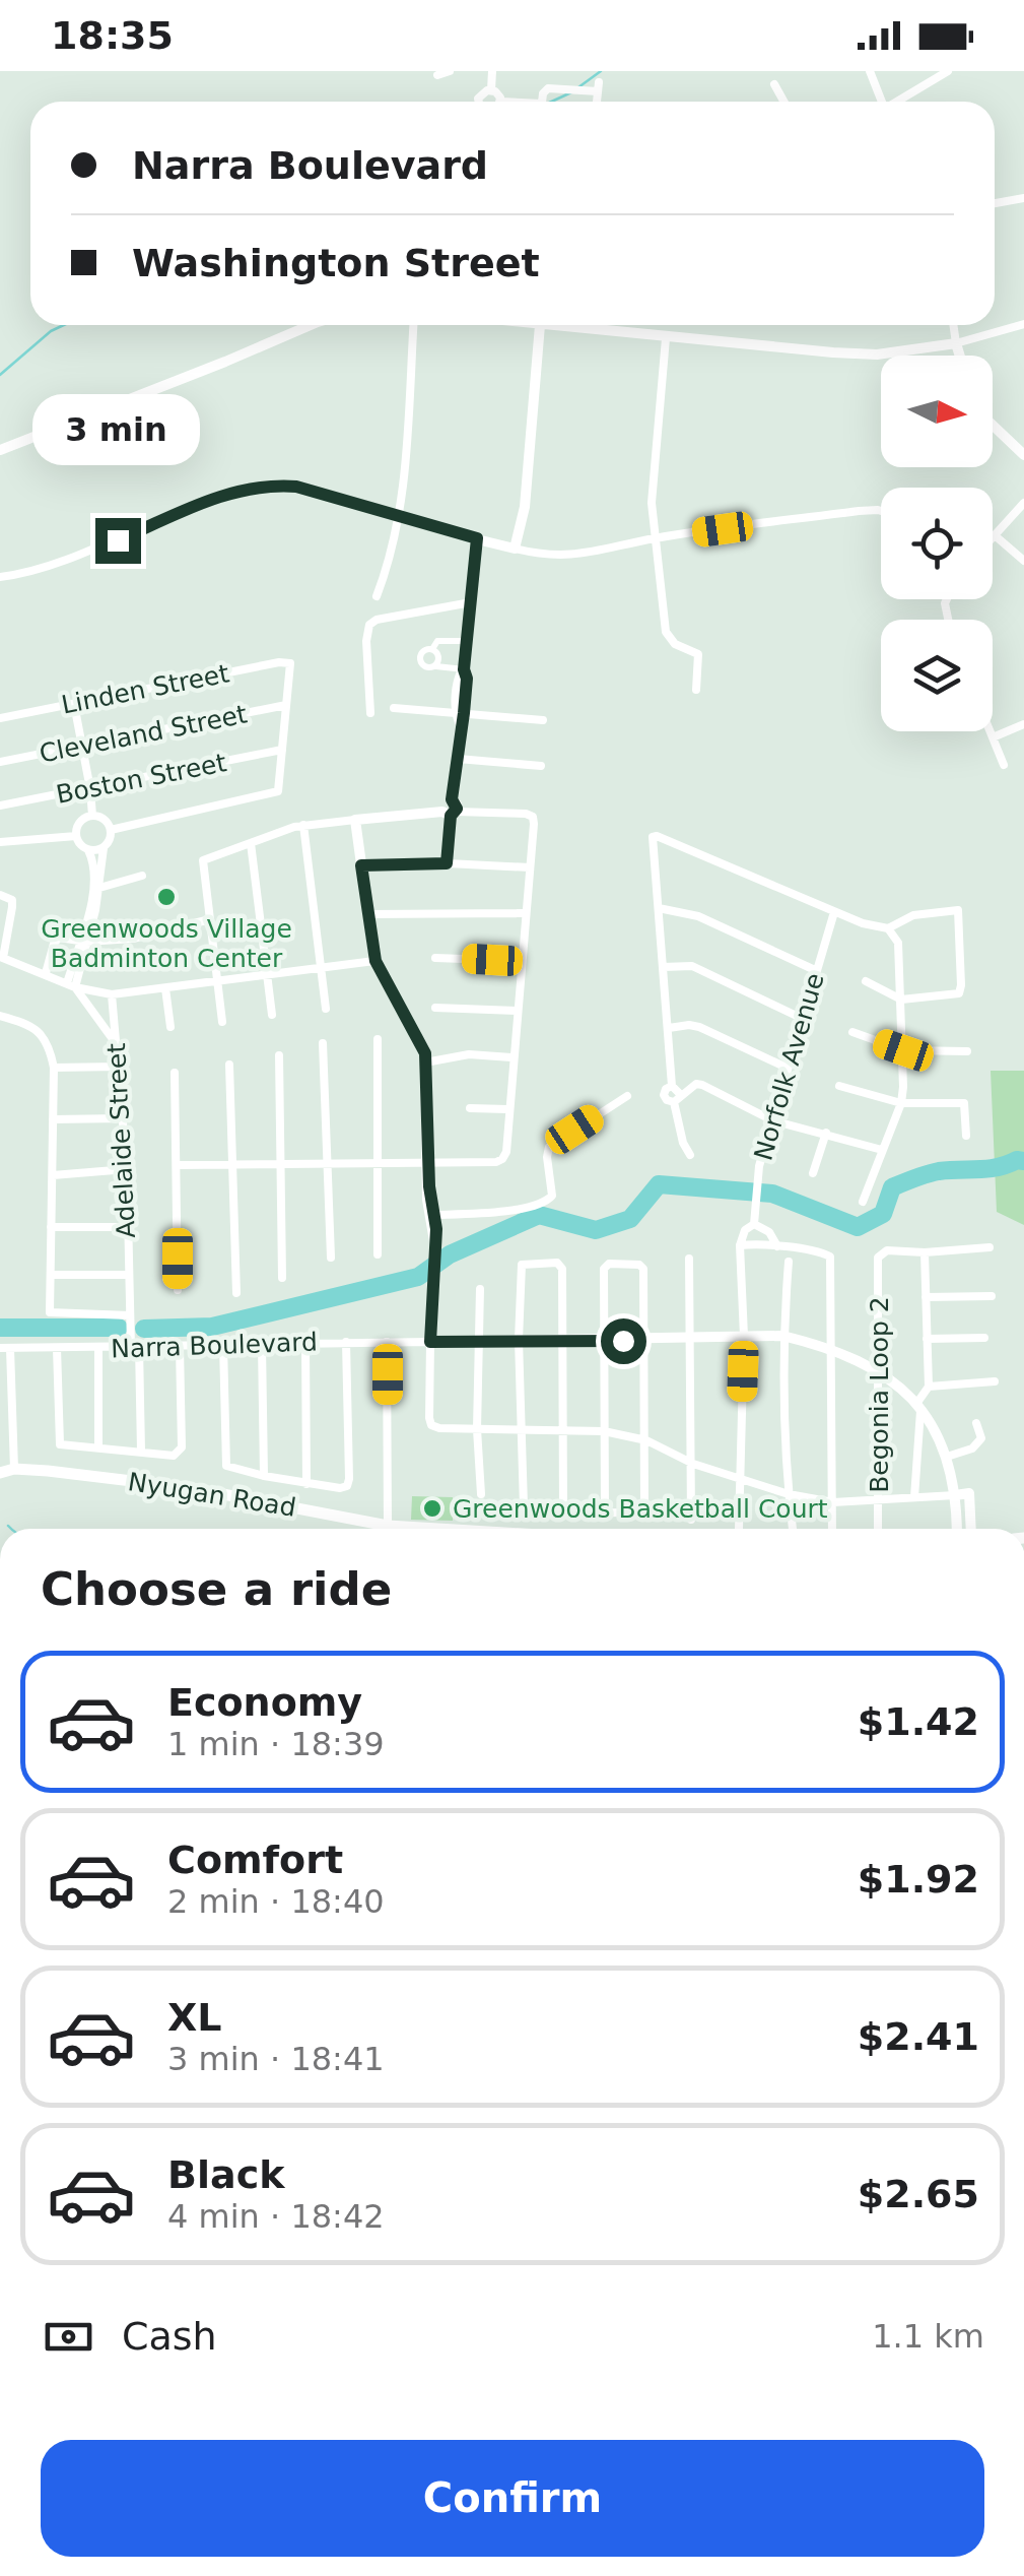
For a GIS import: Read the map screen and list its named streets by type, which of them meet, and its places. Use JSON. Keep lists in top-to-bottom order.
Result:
{
  "streets": {
    "main road": ["Nyugan Road"],
    "street": [
      "Linden Street",
      "Cleveland Street",
      "Boston Street",
      "Norfolk Avenue",
      "Adelaide Street",
      "Narra Boulevard",
      "Begonia Loop 2"
    ]
  },
  "crossings": [
    ["Linden Street", "Cleveland Street"],
    ["Adelaide Street", "Narra Boulevard"],
    ["Narra Boulevard", "Begonia Loop 2"]
  ],
  "places": ["Greenwoods Village Badminton Center", "Greenwoods Basketball Court"],
  "north": "right",
  "page": {
    "status": "18:35",
    "banner": ["Narra Boulevard", "Washington Street"],
    "bubble": "3 min",
    "heading": "Choose a ride",
    "list": [
      {
        "name": "Economy",
        "note": "1 min · 18:39",
        "value": "$1.42"
      },
      {
        "name": "Comfort",
        "note": "2 min · 18:40",
        "value": "$1.92"
      },
      {
        "name": "XL",
        "note": "3 min · 18:41",
        "value": "$2.41"
      },
      {
        "name": "Black",
        "note": "4 min · 18:42",
        "value": "$2.65"
      }
    ],
    "pay": ["Cash", "1.1 km"],
    "buttons": "Confirm"
  }
}
